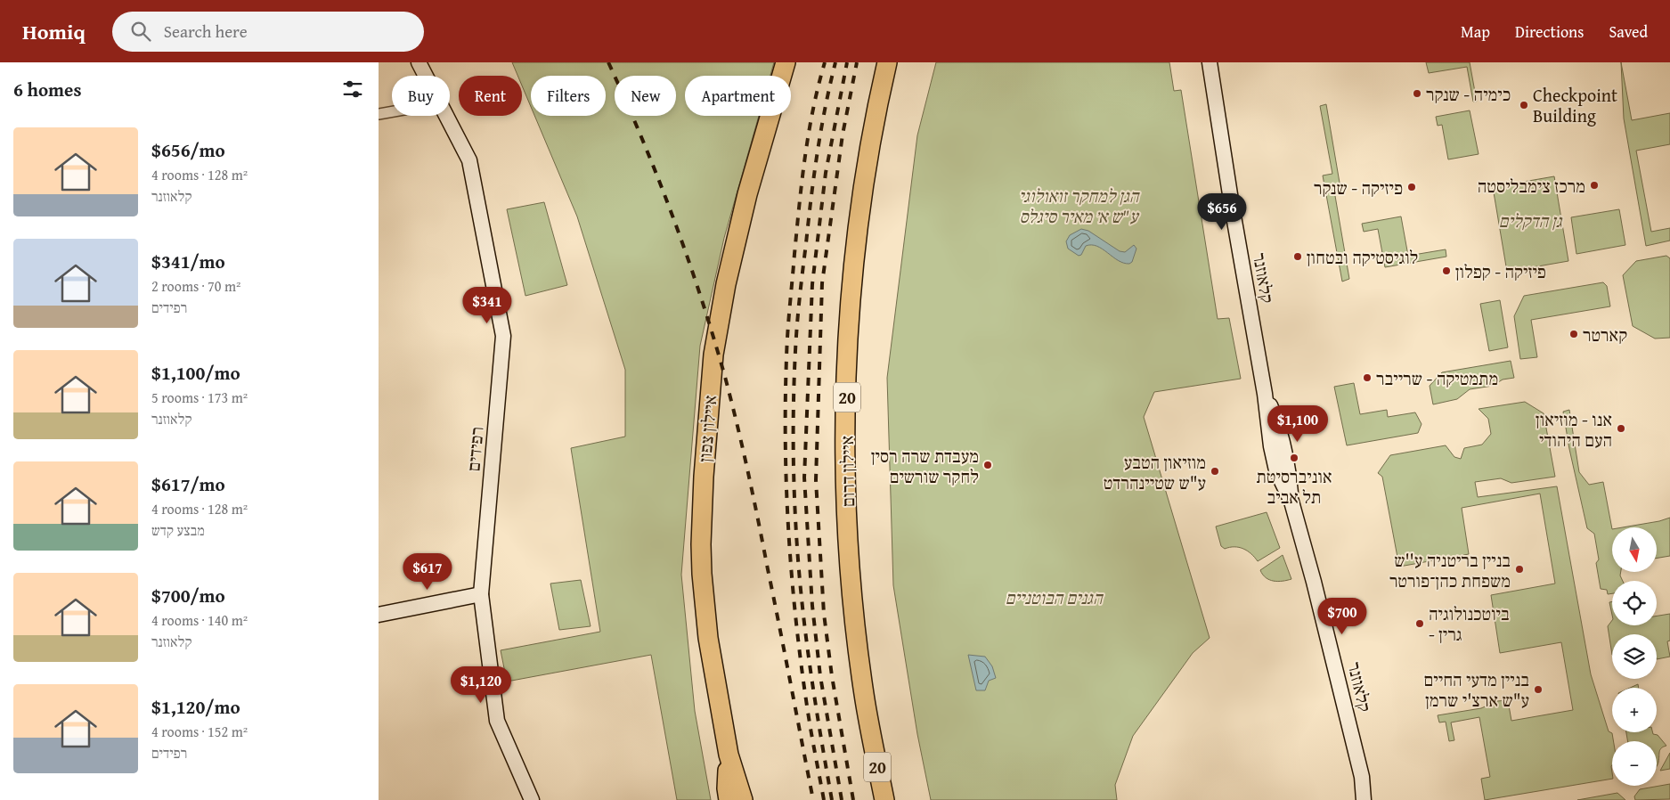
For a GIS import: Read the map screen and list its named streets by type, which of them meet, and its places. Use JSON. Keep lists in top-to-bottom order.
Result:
{
  "streets": {
    "highway": ["20", "איילון צפון", "איילון דרום"],
    "street": ["קלאוזנר", "רפידים"]
  },
  "parks": ["הגן למחקר זואולוגי ע\"ש א׳ מאיר סיגלס", "גן הדקלים", "הגנים הבוטניים"],
  "places": [
    "כימיה - שנקר",
    "Checkpoint Building",
    "מרכז צימבליסטה",
    "פיזיקה - שנקר",
    "לוגיסטיקה ובטחון",
    "פיזיקה - קפלון",
    "קארטר",
    "מתמטיקה - שרייבר",
    "אנו - מוזיאון העם היהודי",
    "אוניברסיטת תל אביב",
    "מעבדת שרה רסין לחקר שורשים",
    "מוזיאון הטבע ע\"ש שטיינהרדט",
    "בניין בריטניה ע''ש משפחת כהן־פורטר",
    "ביוטכנולוגיה - גרין",
    "בניין מדעי החיים ע\"ש ארצ'י שרמן"
  ],
  "north": "bottom",
  "page": {
    "header": "Homiq",
    "search": "Search here",
    "nav": ["Map", "Directions", "Saved"],
    "heading": "6 homes",
    "chip": [
      "Buy",
      "Rent",
      "Filters",
      "New",
      "Apartment"
    ],
    "list": [
      {
        "name": "$656/mo",
        "note": "4 rooms · 128 m² · קלאוזנר"
      },
      {
        "name": "$341/mo",
        "note": "2 rooms · 70 m² · רפידים"
      },
      {
        "name": "$1,100/mo",
        "note": "5 rooms · 173 m² · קלאוזנר"
      },
      {
        "name": "$617/mo",
        "note": "4 rooms · 128 m² · מבצע קדש"
      },
      {
        "name": "$700/mo",
        "note": "4 rooms · 140 m² · קלאוזנר"
      },
      {
        "name": "$1,120/mo",
        "note": "4 rooms · 152 m² · רפידים"
      }
    ],
    "price": [
      "$656",
      "$341",
      "$1,100",
      "$617",
      "$700",
      "$1,120"
    ],
    "map_buttons": ["+", "−"]
  }
}
